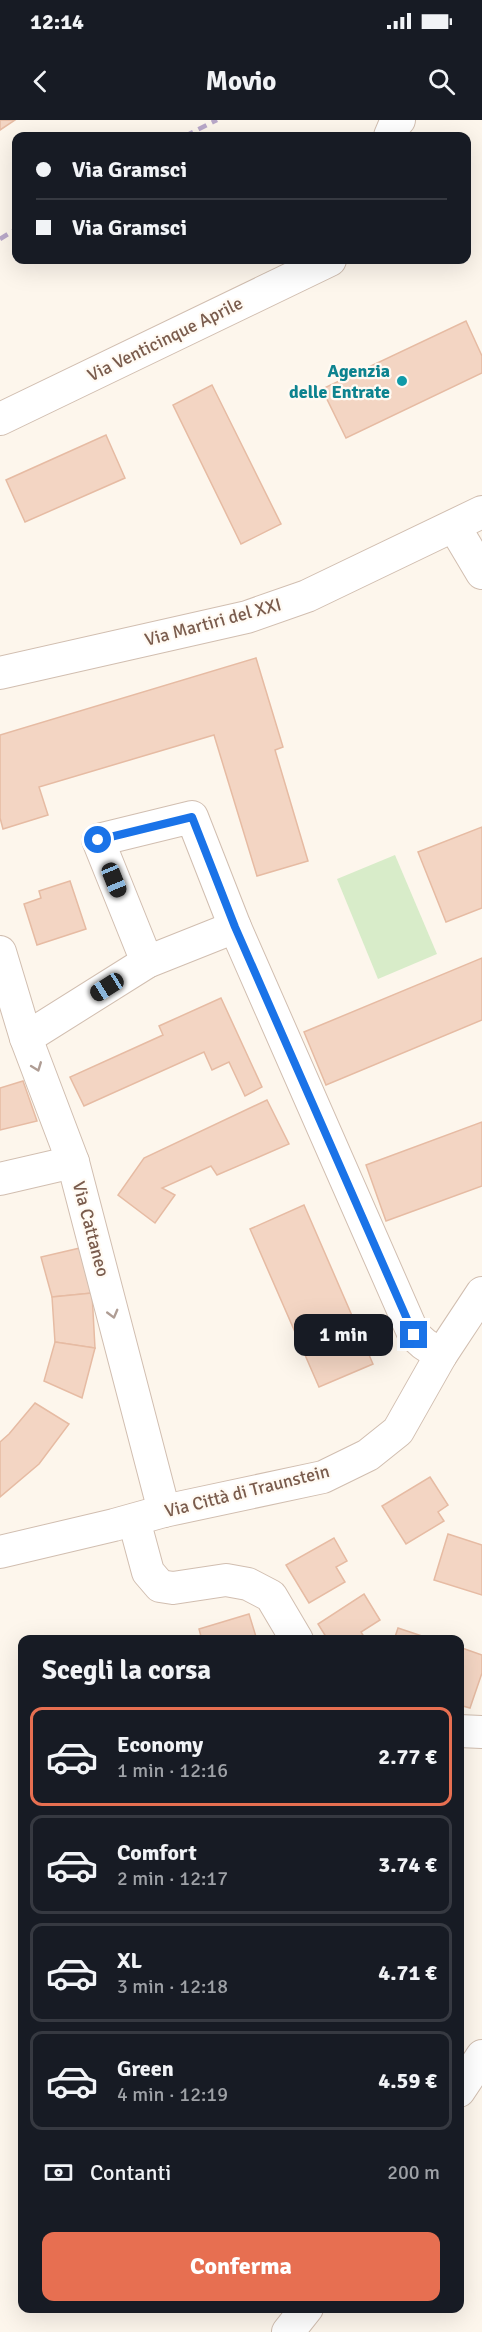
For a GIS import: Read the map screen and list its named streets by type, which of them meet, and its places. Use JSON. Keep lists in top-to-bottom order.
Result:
{
  "streets": {
    "street": [
      "Via Venticinque Aprile",
      "Via Martiri del XXI",
      "Via Cattaneo",
      "Via Città di Traunstein"
    ]
  },
  "crossings": [
    ["Via Cattaneo", "Via Città di Traunstein"]
  ],
  "places": ["Agenzia delle Entrate"],
  "page": {
    "status": "12:14",
    "header": "Movio",
    "banner": ["Via Gramsci", "Via Gramsci"],
    "bubble": "1 min",
    "heading": "Scegli la corsa",
    "list": [
      {
        "name": "Economy",
        "note": "1 min · 12:16",
        "value": "2.77 €"
      },
      {
        "name": "Comfort",
        "note": "2 min · 12:17",
        "value": "3.74 €"
      },
      {
        "name": "XL",
        "note": "3 min · 12:18",
        "value": "4.71 €"
      },
      {
        "name": "Green",
        "note": "4 min · 12:19",
        "value": "4.59 €"
      }
    ],
    "pay": ["Contanti", "200 m"],
    "buttons": "Conferma"
  }
}
